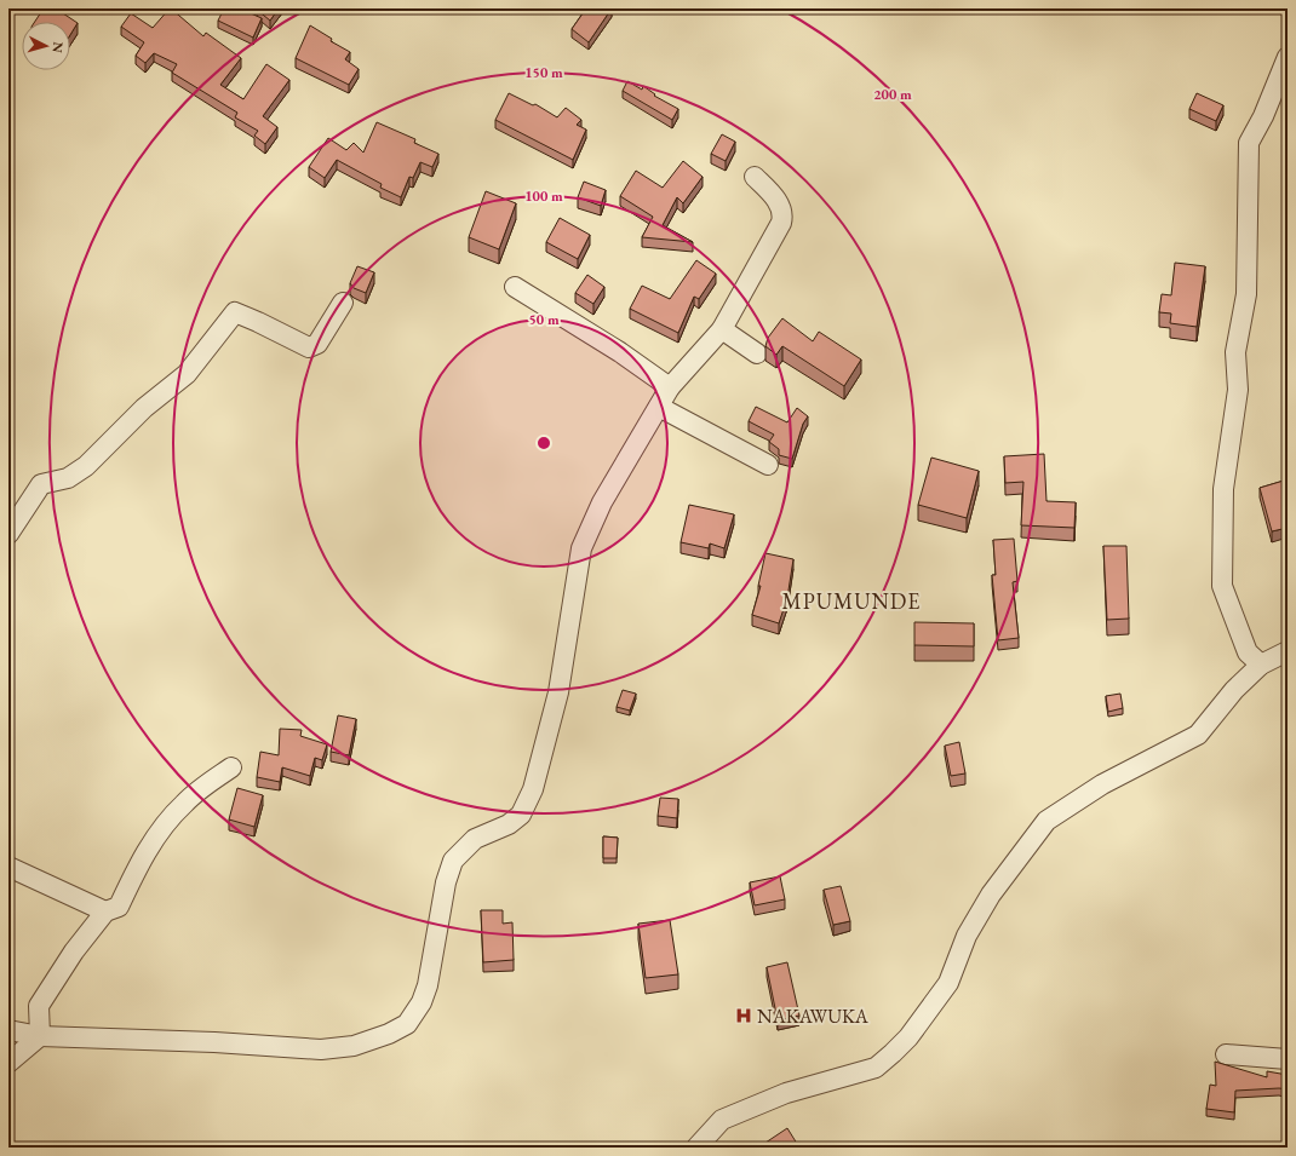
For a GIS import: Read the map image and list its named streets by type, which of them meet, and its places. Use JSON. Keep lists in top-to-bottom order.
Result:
{
  "districts": ["MPUMUNDE"],
  "places": {
    "hospital": ["NAKAWUKA"]
  },
  "north": "right",
  "rings": [
    "150 m",
    "200 m",
    "100 m",
    "50 m"
  ]
}
